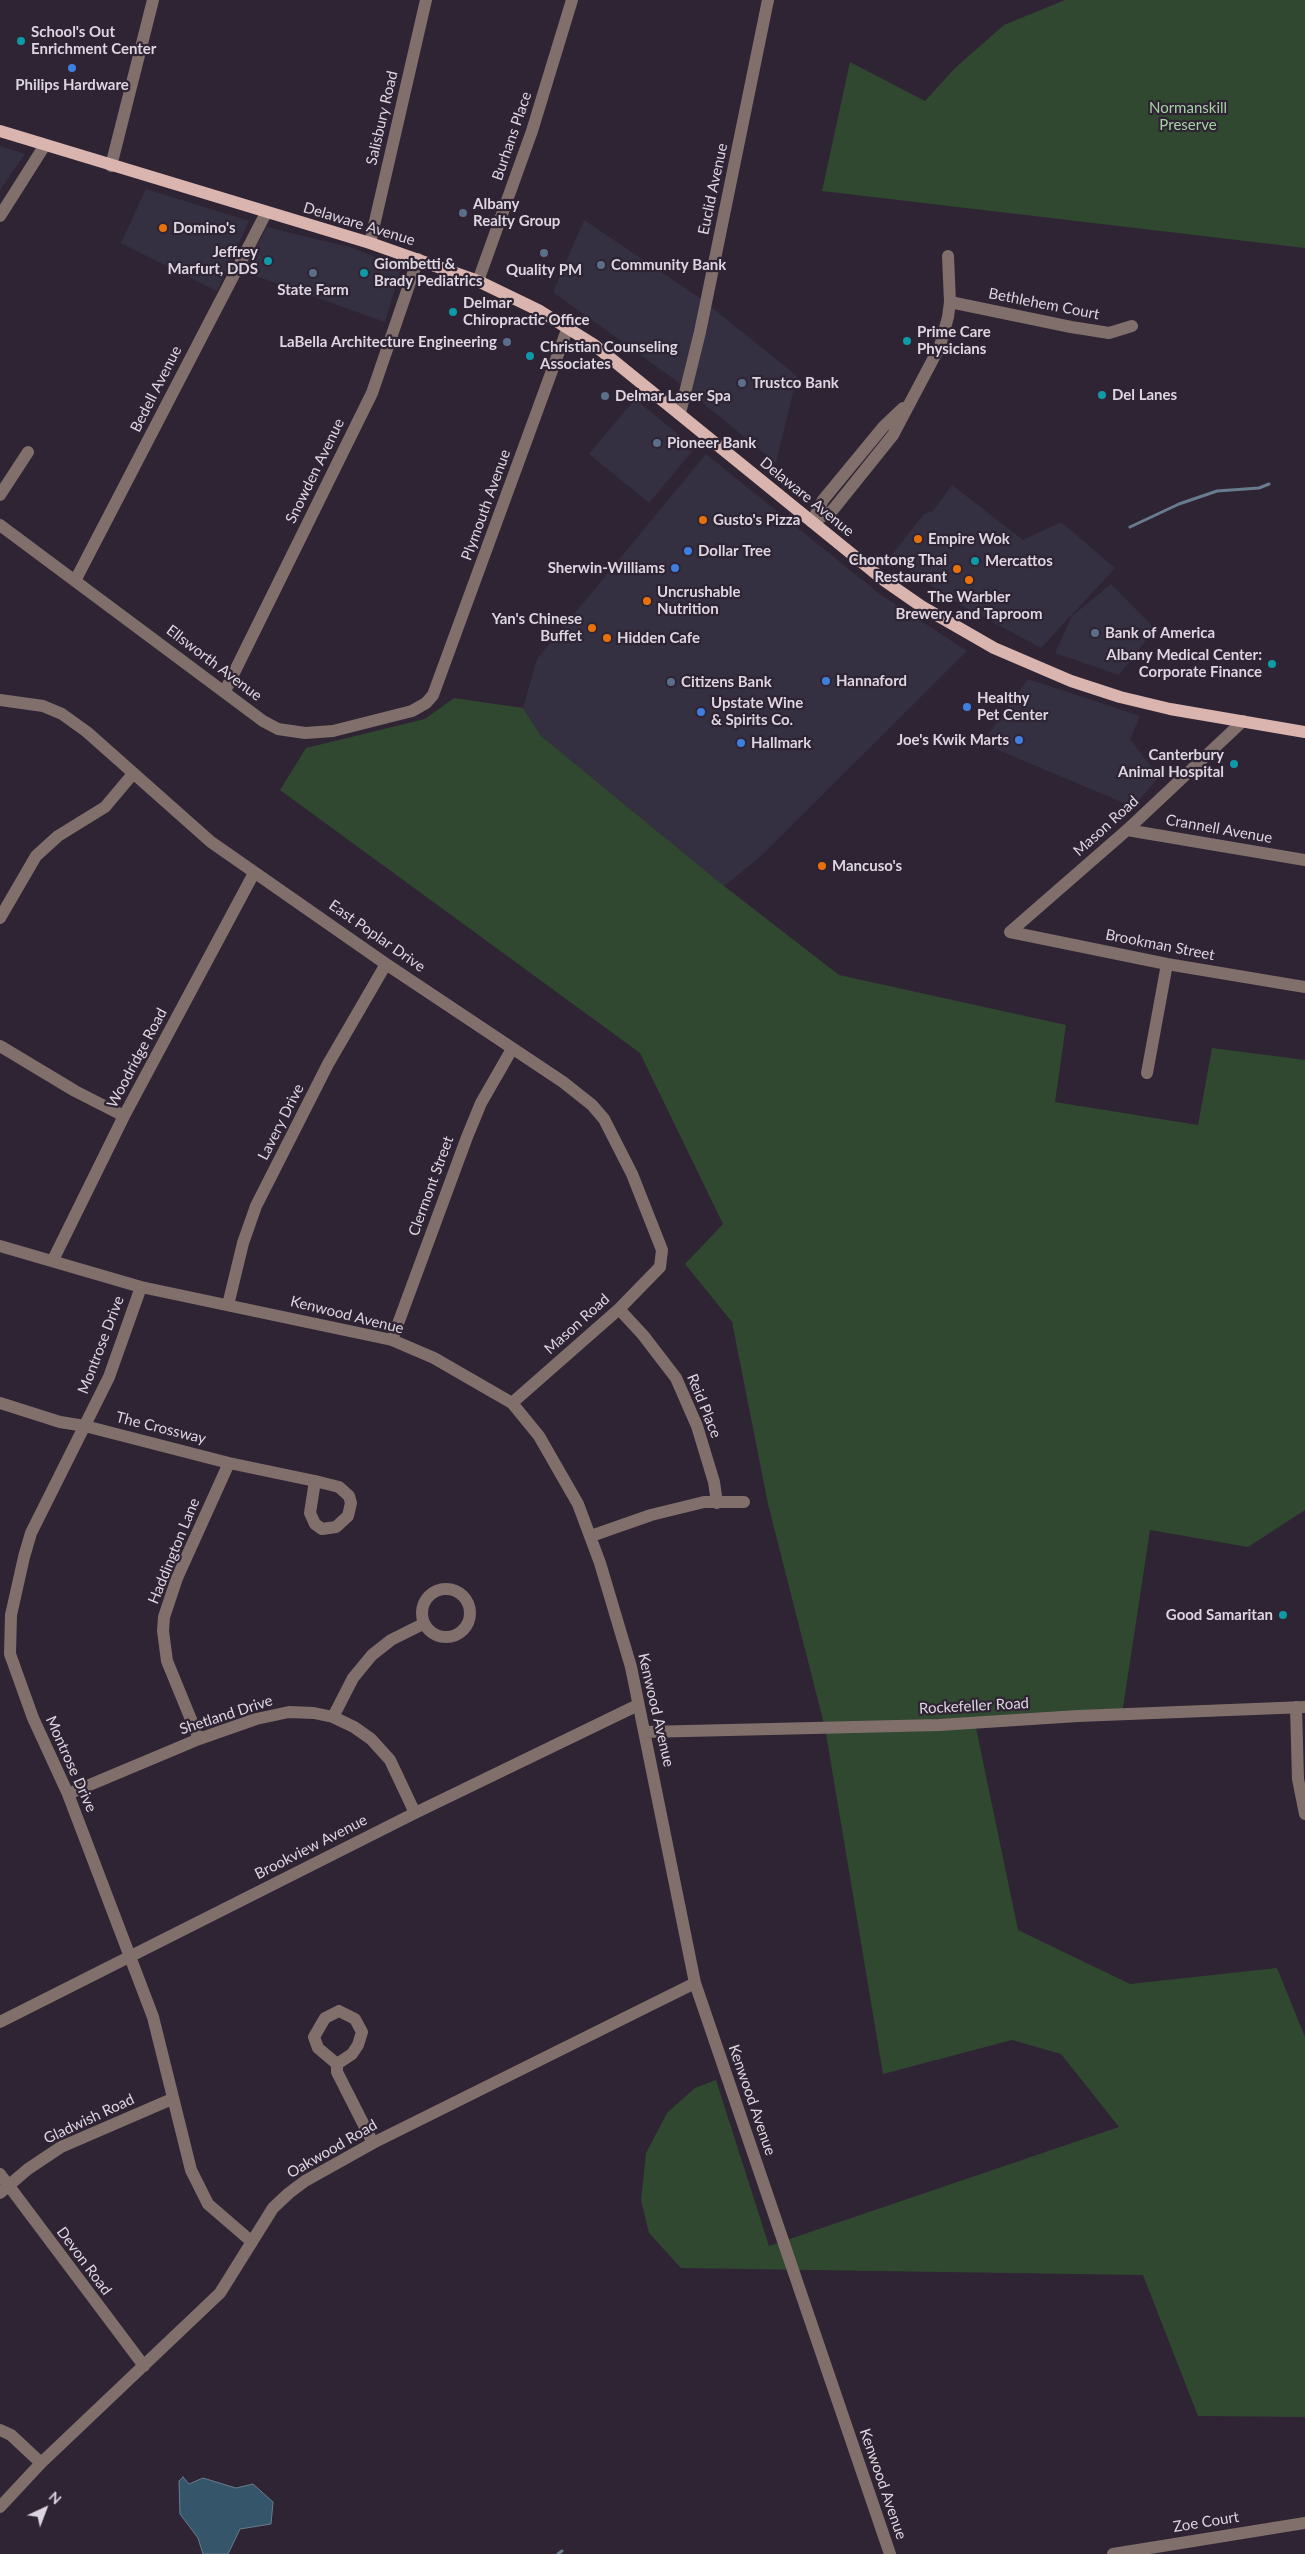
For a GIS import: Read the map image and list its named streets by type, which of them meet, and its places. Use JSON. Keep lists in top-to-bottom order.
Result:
{
  "streets": {
    "main road": ["Delaware Avenue"],
    "street": [
      "Salisbury Road",
      "Burhans Place",
      "Euclid Avenue",
      "Bethlehem Court",
      "Bedell Avenue",
      "Snowden Avenue",
      "Plymouth Avenue",
      "Ellsworth Avenue",
      "Mason Road",
      "Crannell Avenue",
      "East Poplar Drive",
      "Brookman Street",
      "Woodridge Road",
      "Lavery Drive",
      "Clermont Street",
      "Kenwood Avenue",
      "Montrose Drive",
      "Reid Place",
      "The Crossway",
      "Haddington Lane",
      "Rockefeller Road",
      "Shetland Drive",
      "Brookview Avenue",
      "Gladwish Road",
      "Oakwood Road",
      "Devon Road",
      "Zoe Court"
    ]
  },
  "crossings": [
    ["Salisbury Road", "Delaware Avenue"],
    ["Burhans Place", "Delaware Avenue"],
    ["Euclid Avenue", "Delaware Avenue"],
    ["Delaware Avenue", "Bedell Avenue"],
    ["Delaware Avenue", "Snowden Avenue"],
    ["Delaware Avenue", "Plymouth Avenue"],
    ["Delaware Avenue", "Mason Road"],
    ["Bedell Avenue", "Ellsworth Avenue"],
    ["Snowden Avenue", "Ellsworth Avenue"],
    ["Plymouth Avenue", "Ellsworth Avenue"],
    ["Mason Road", "Crannell Avenue"],
    ["Mason Road", "East Poplar Drive"],
    ["Mason Road", "Brookman Street"],
    ["Mason Road", "Kenwood Avenue"],
    ["Mason Road", "Reid Place"],
    ["East Poplar Drive", "Woodridge Road"],
    ["East Poplar Drive", "Lavery Drive"],
    ["East Poplar Drive", "Clermont Street"],
    ["Woodridge Road", "Kenwood Avenue"],
    ["Lavery Drive", "Kenwood Avenue"],
    ["Clermont Street", "Kenwood Avenue"],
    ["Kenwood Avenue", "Montrose Drive"],
    ["Kenwood Avenue", "Rockefeller Road"],
    ["Kenwood Avenue", "Brookview Avenue"],
    ["Kenwood Avenue", "Oakwood Road"],
    ["Montrose Drive", "The Crossway"],
    ["Montrose Drive", "Shetland Drive"],
    ["Montrose Drive", "Brookview Avenue"],
    ["Montrose Drive", "Gladwish Road"],
    ["Montrose Drive", "Oakwood Road"],
    ["The Crossway", "Haddington Lane"],
    ["Haddington Lane", "Shetland Drive"],
    ["Shetland Drive", "Brookview Avenue"],
    ["Gladwish Road", "Devon Road"],
    ["Oakwood Road", "Devon Road"]
  ],
  "parks": ["Normanskill Preserve"],
  "places": [
    "School's Out Enrichment Center",
    "Philips Hardware",
    "Albany Realty Group",
    "Domino's",
    "Quality PM",
    "Jeffrey Marfurt, DDS",
    "Community Bank",
    "State Farm",
    "Giombetti & Brady Pediatrics",
    "Delmar Chiropractic Office",
    "Prime Care Physicians",
    "LaBella Architecture Engineering",
    "Christian Counseling Associates",
    "Trustco Bank",
    "Del Lanes",
    "Delmar Laser Spa",
    "Pioneer Bank",
    "Gusto's Pizza",
    "Empire Wok",
    "Dollar Tree",
    "Mercattos",
    "Sherwin-Williams",
    "Chontong Thai Restaurant",
    "The Warbler Brewery and Taproom",
    "Uncrushable Nutrition",
    "Yan's Chinese Buffet",
    "Bank of America",
    "Hidden Cafe",
    "Albany Medical Center: Corporate Finance",
    "Hannaford",
    "Citizens Bank",
    "Healthy Pet Center",
    "Upstate Wine & Spirits Co.",
    "Joe's Kwik Marts",
    "Hallmark",
    "Canterbury Animal Hospital",
    "Mancuso's",
    "Good Samaritan"
  ],
  "north": "top right"
}
